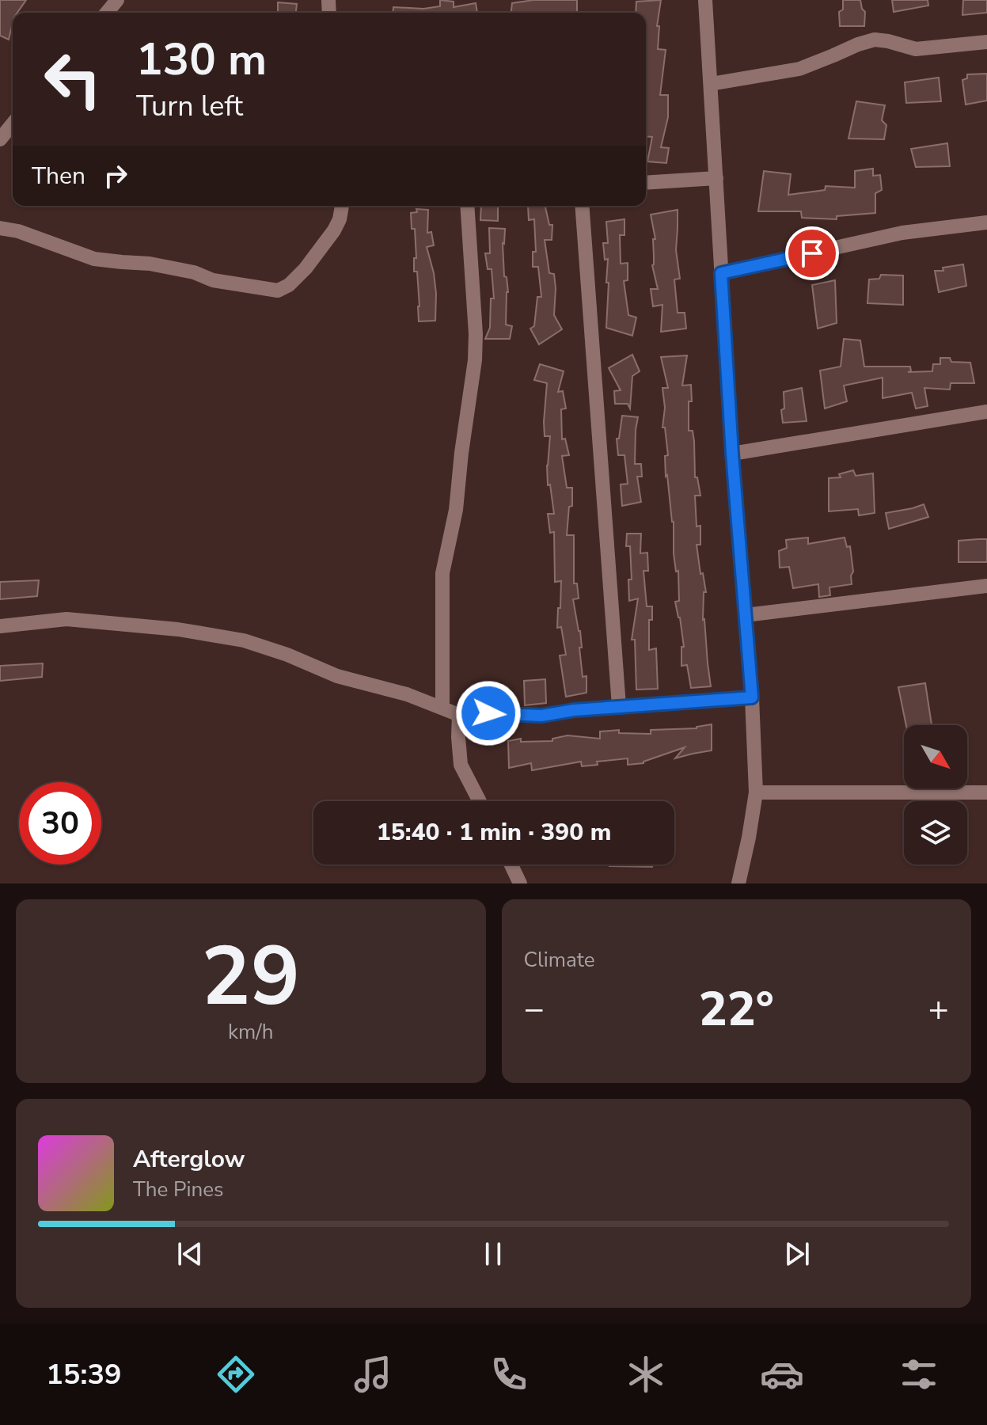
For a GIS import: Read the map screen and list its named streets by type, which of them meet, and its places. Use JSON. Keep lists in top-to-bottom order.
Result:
{
  "north": "bottom right",
  "page": {
    "turn": ["130 m", "Turn left"],
    "then": "Then",
    "limit": "30",
    "trip": "15:40 · 1 min · 390 m",
    "tile": [
      ["29", "km/h"],
      "Climate"
    ],
    "heat": ["−", "22°", "+"],
    "song": ["Afterglow", "The Pines"],
    "tabs": "15:39"
  }
}
